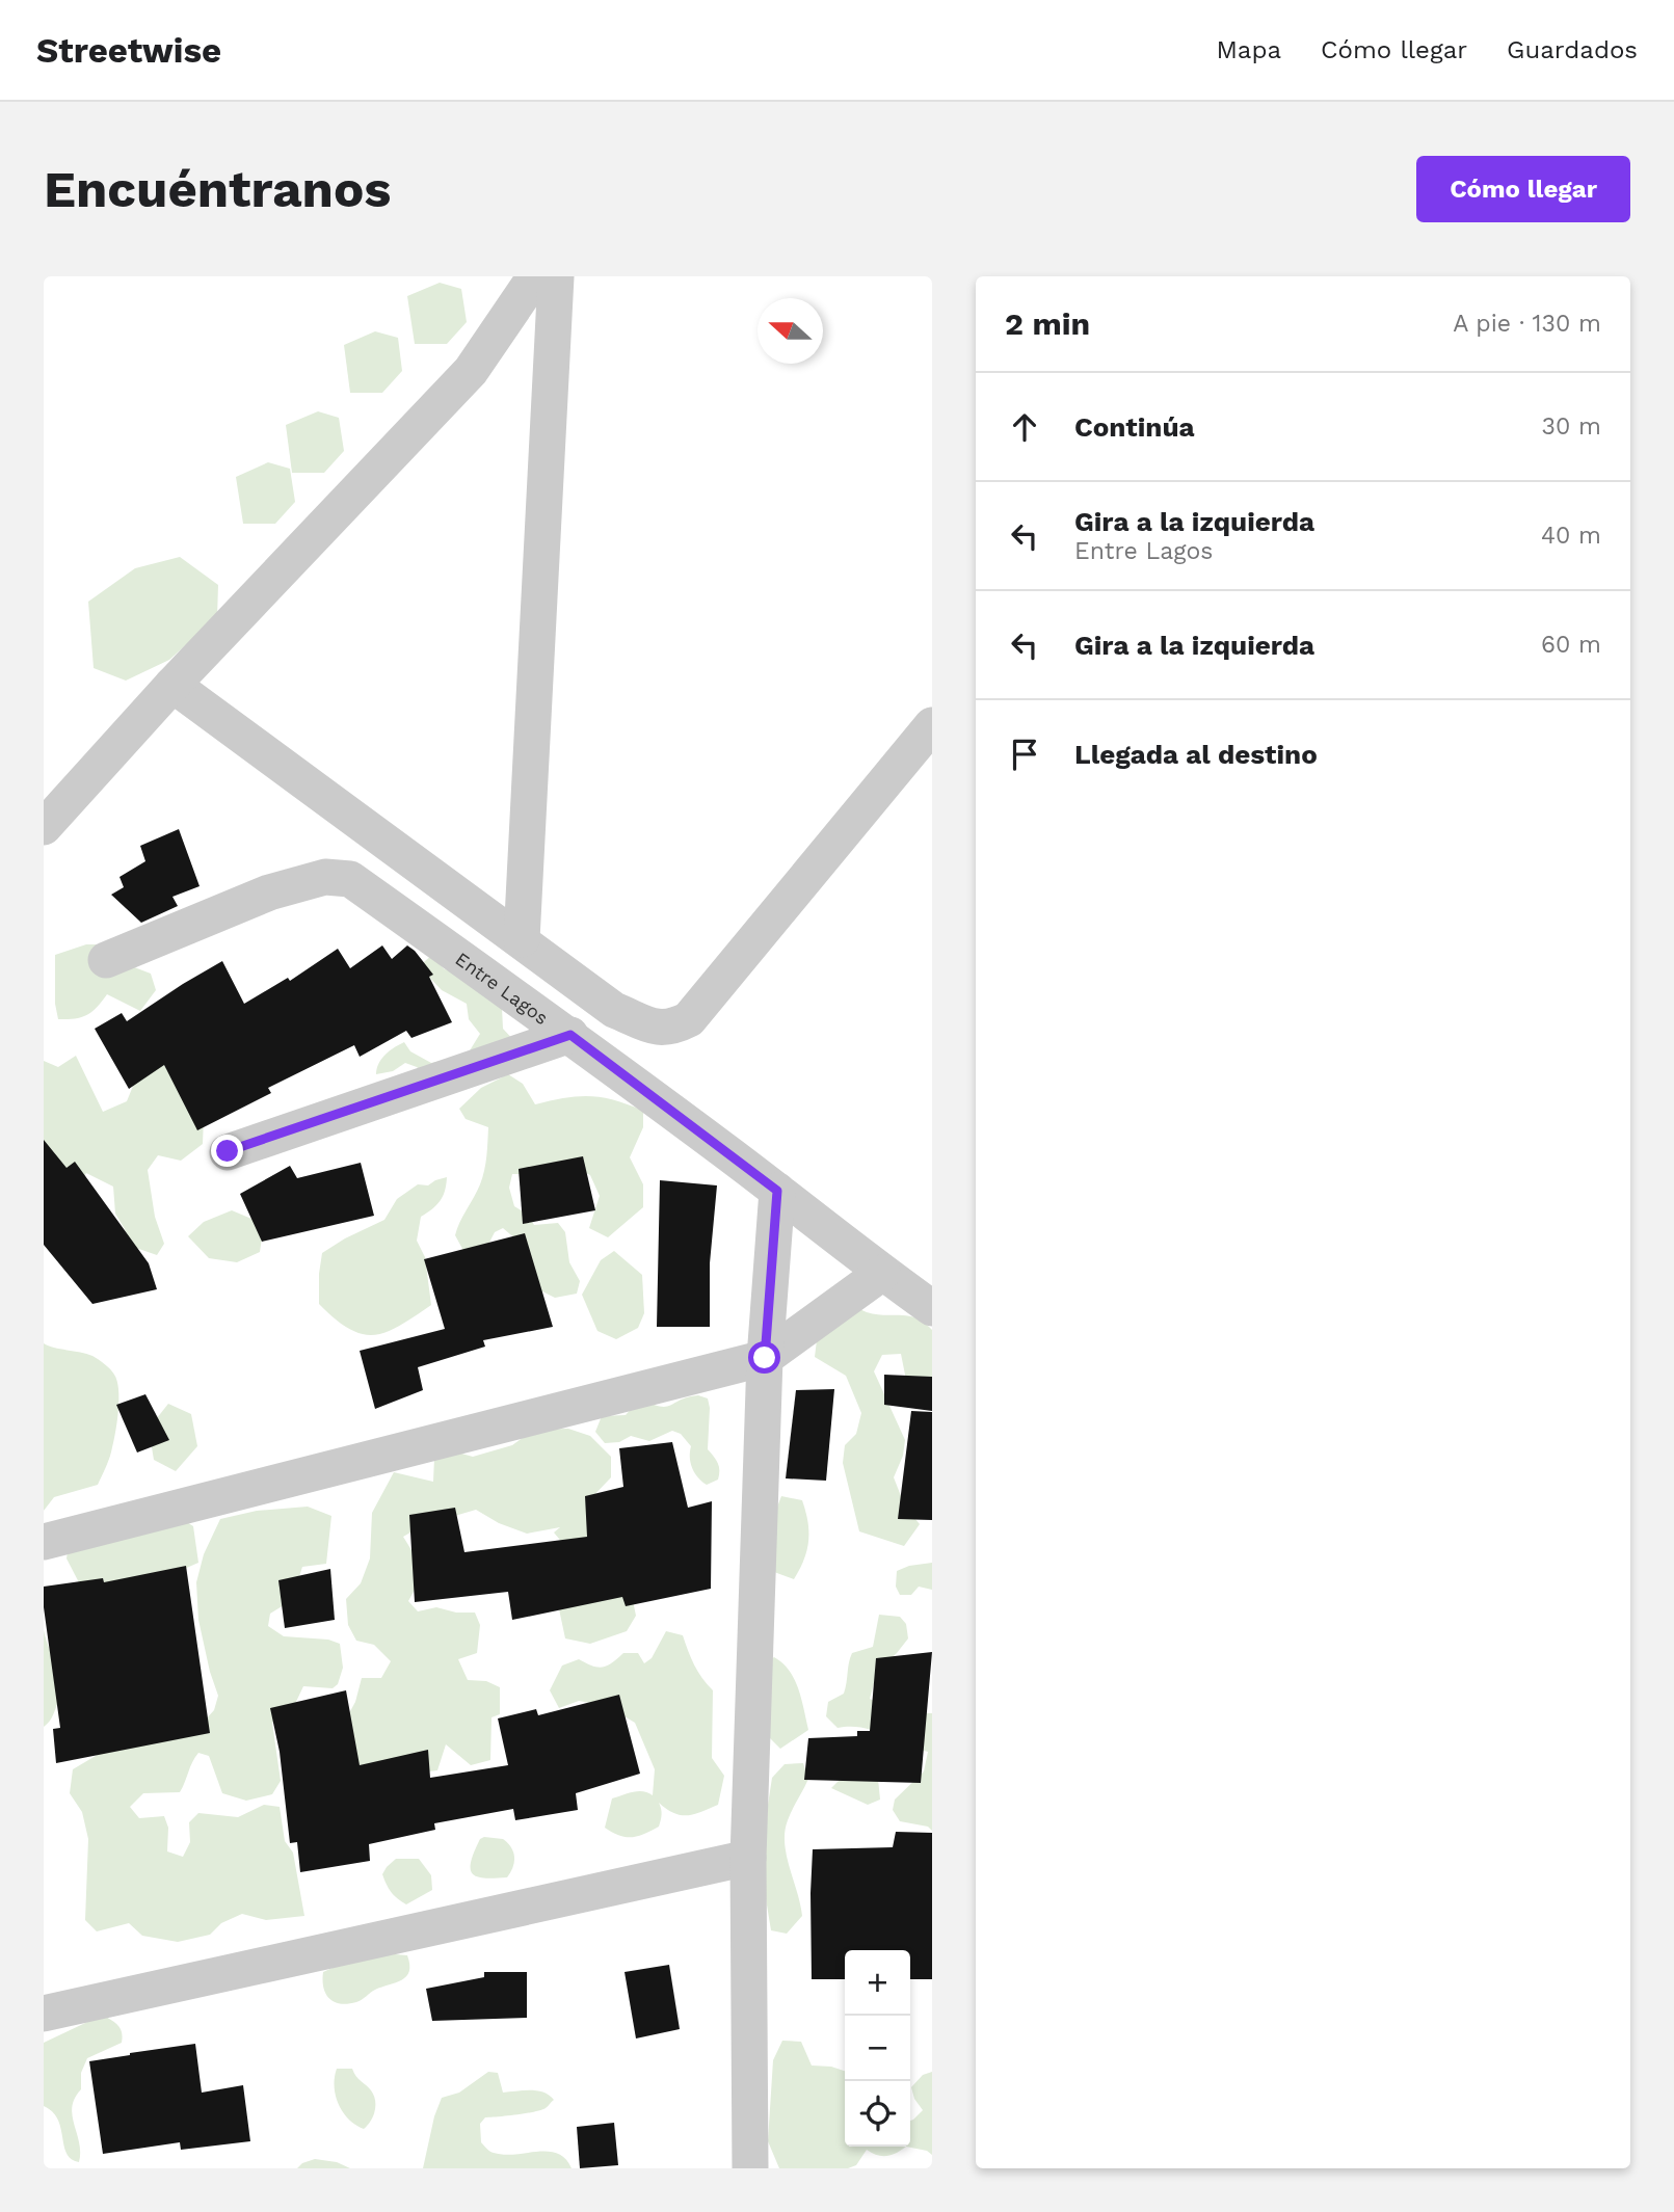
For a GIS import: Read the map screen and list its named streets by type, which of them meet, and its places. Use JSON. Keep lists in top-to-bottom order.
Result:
{
  "streets": {
    "street": ["Entre Lagos"]
  },
  "north": "left",
  "page": {
    "header": "Streetwise",
    "nav": ["Mapa", "Cómo llegar", "Guardados"],
    "buttons": "Cómo llegar",
    "title": "Encuéntranos",
    "heading": ["2 min", "A pie · 130 m"],
    "list": [
      ["Continúa", "30 m"],
      ["Gira a la izquierda", "Entre Lagos", "40 m"],
      ["Gira a la izquierda", "60 m"],
      "Llegada al destino"
    ],
    "map_buttons": ["+", "−"]
  }
}
